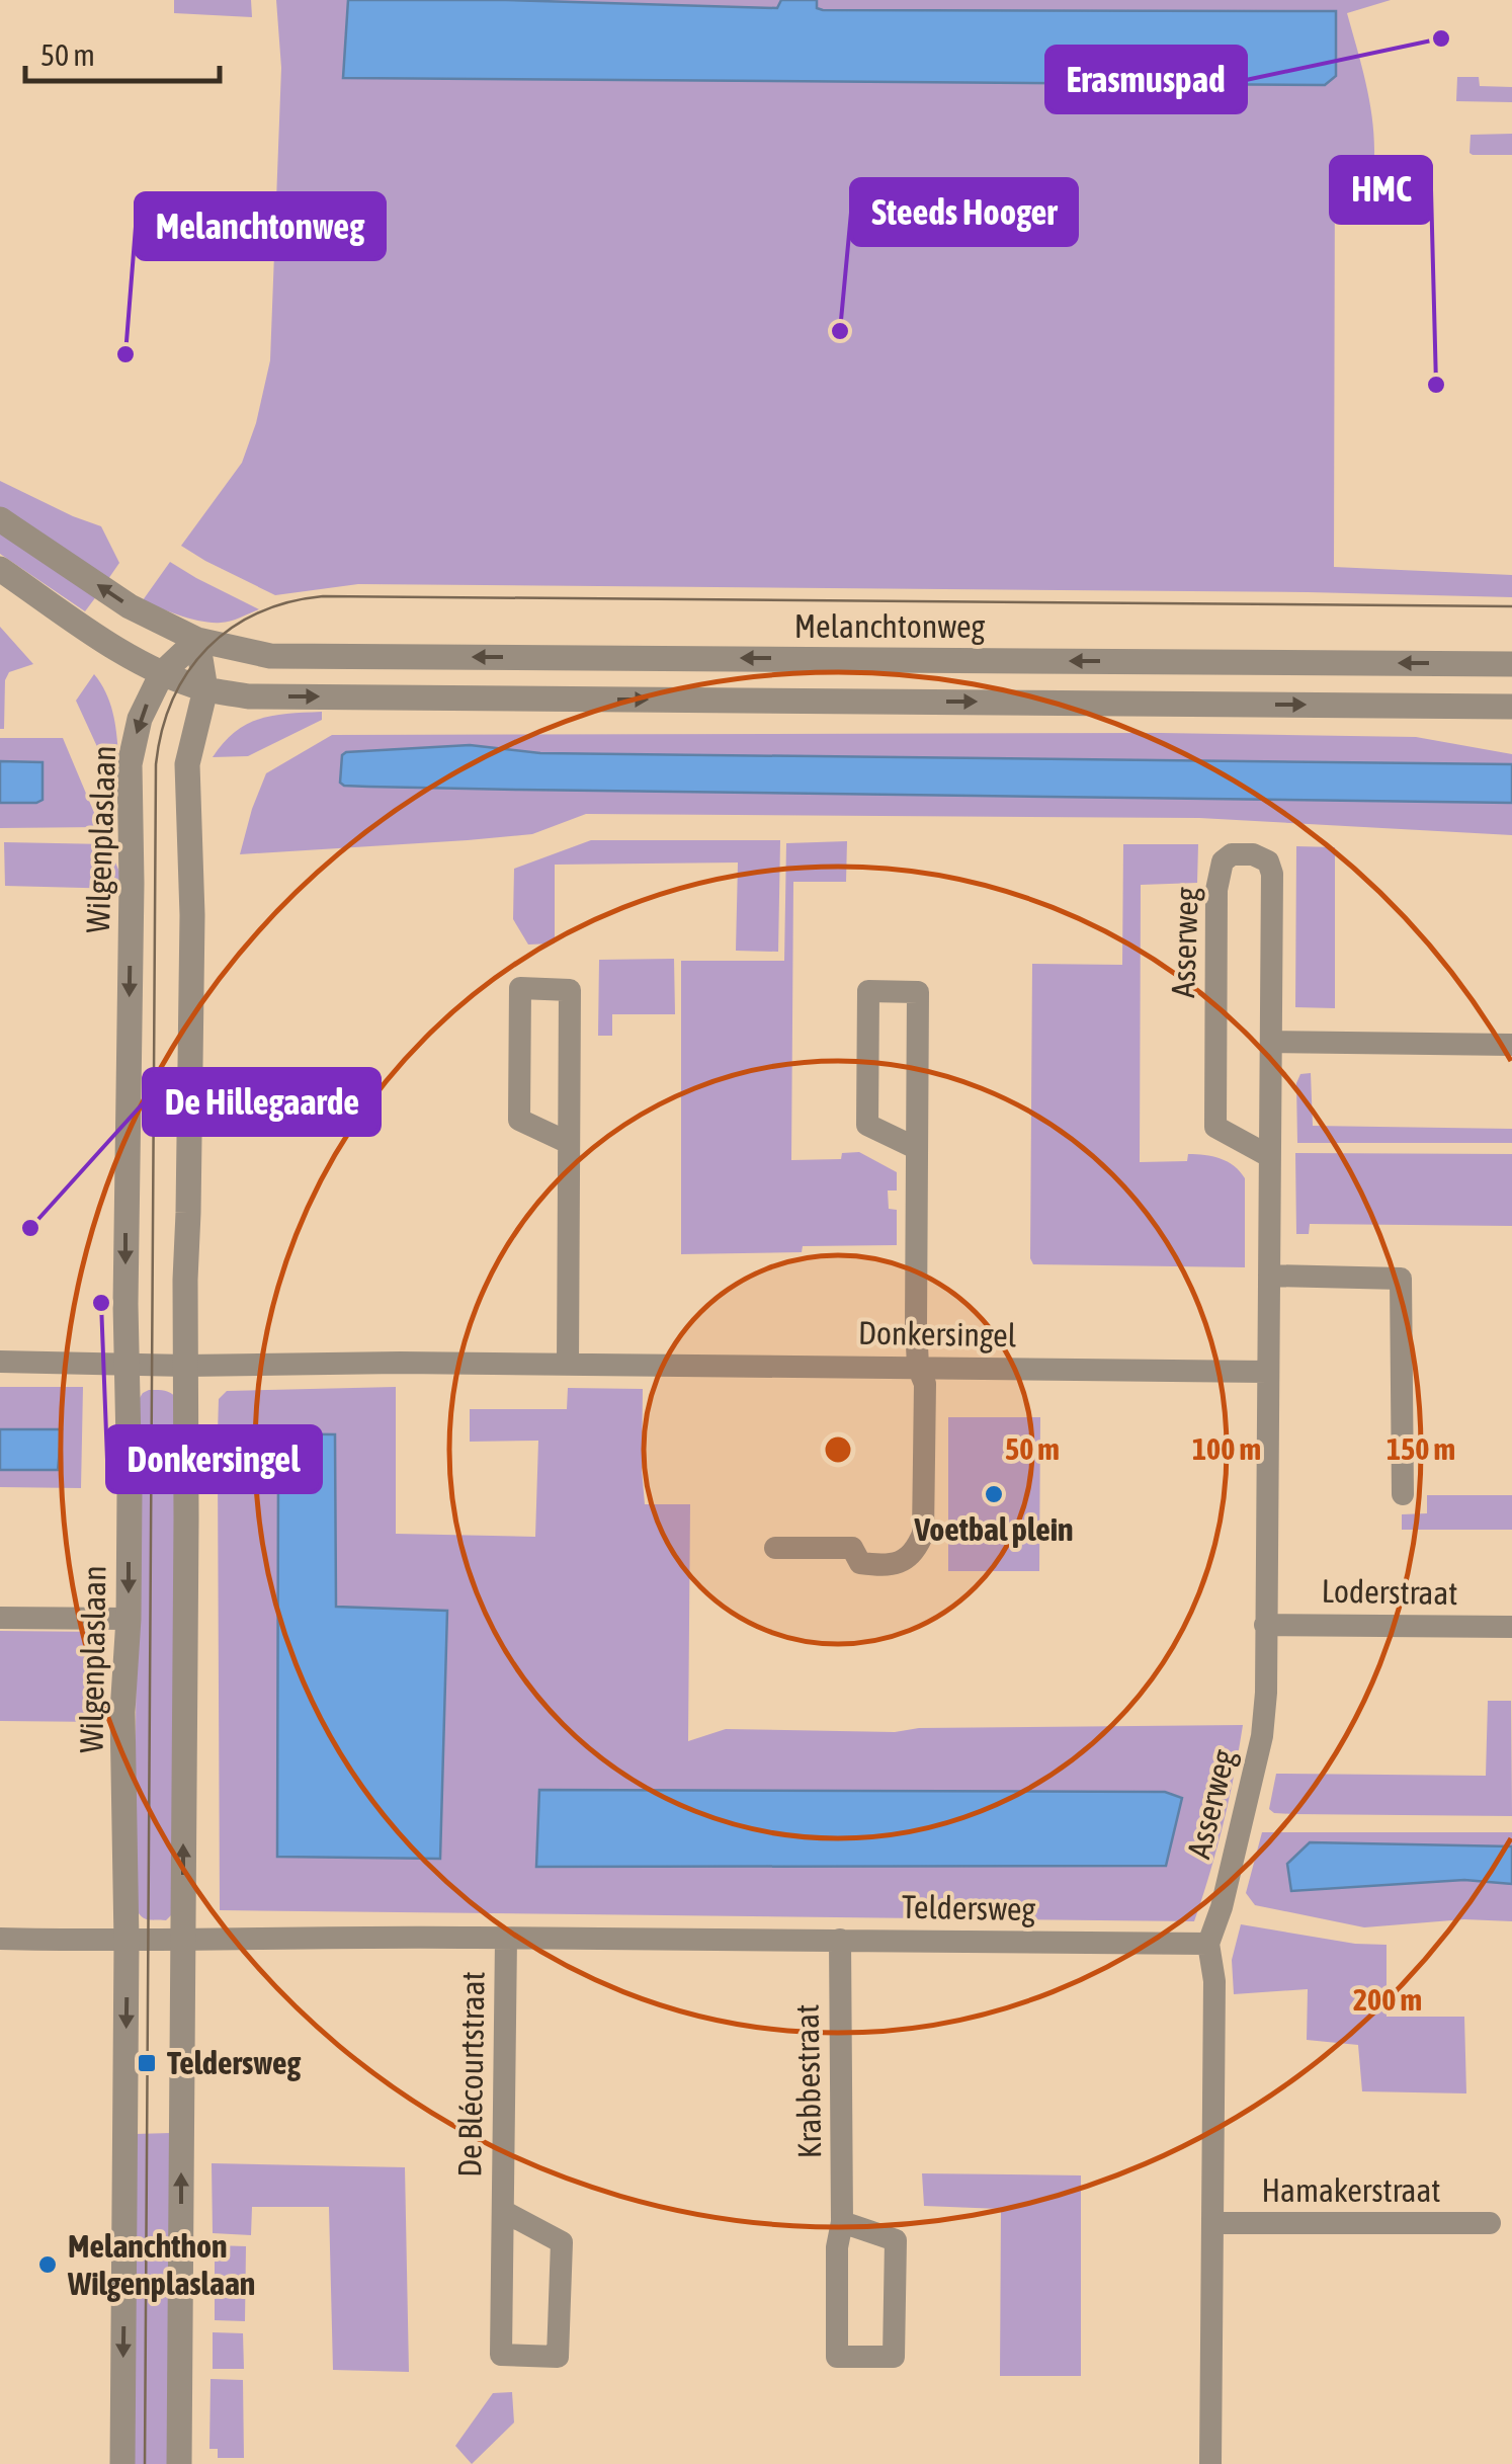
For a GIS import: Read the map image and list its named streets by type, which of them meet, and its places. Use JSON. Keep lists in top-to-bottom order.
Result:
{
  "streets": {
    "street": [
      "Melanchtonweg",
      "Wilgenplaslaan",
      "Asserweg",
      "Donkersingel",
      "Loderstraat",
      "Teldersweg",
      "De Blécourtstraat",
      "Krabbestraat",
      "Hamakerstraat"
    ]
  },
  "crossings": [
    ["Melanchtonweg", "Wilgenplaslaan"],
    ["Wilgenplaslaan", "Donkersingel"],
    ["Wilgenplaslaan", "Teldersweg"],
    ["Asserweg", "Donkersingel"],
    ["Asserweg", "Loderstraat"],
    ["Asserweg", "Teldersweg"],
    ["Asserweg", "Hamakerstraat"],
    ["Teldersweg", "De Blécourtstraat"],
    ["Teldersweg", "Krabbestraat"]
  ],
  "places": {
    "other": [
      "Erasmuspad",
      "Steeds Hooger",
      "Melanchtonweg",
      "HMC",
      "De Hillegaarde",
      "Donkersingel",
      "Voetbal plein",
      "Melanchthon Wilgenplaslaan"
    ],
    "transit": ["Teldersweg"]
  },
  "scale_bar": "50 m",
  "rings": [
    "50 m",
    "100 m",
    "150 m",
    "200 m"
  ]
}
